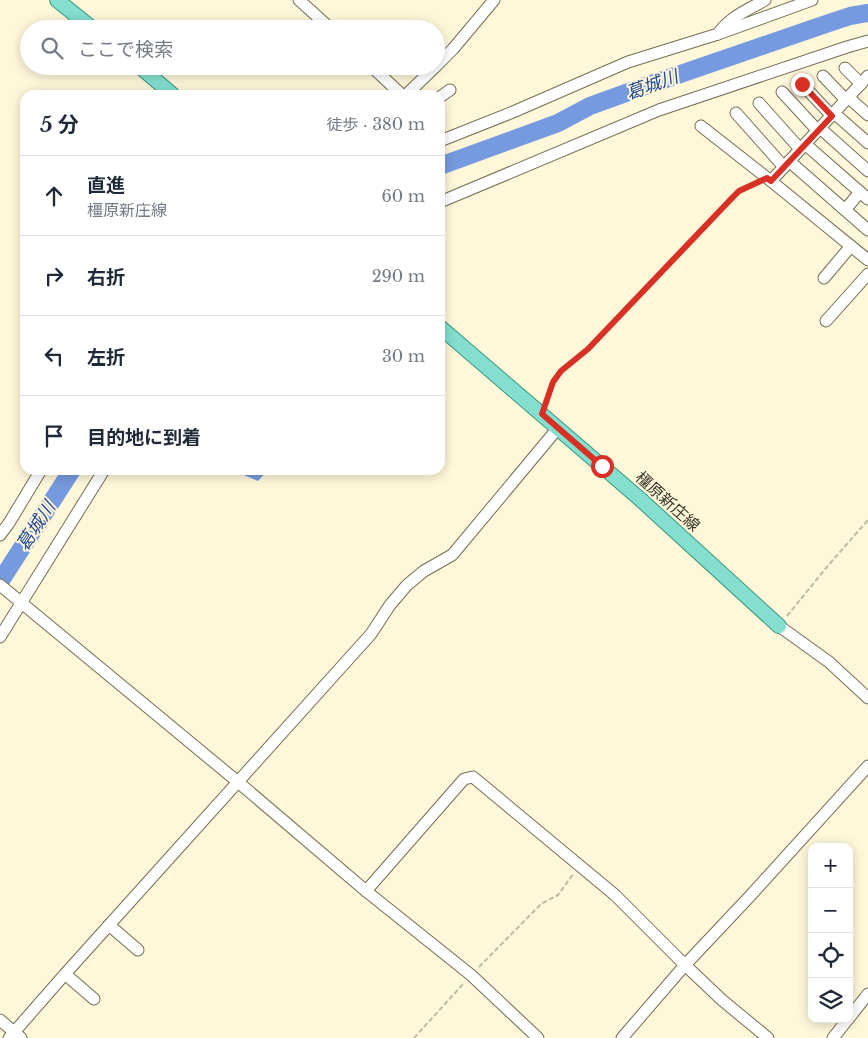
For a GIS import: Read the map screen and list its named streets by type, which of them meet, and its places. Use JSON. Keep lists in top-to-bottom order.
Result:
{
  "streets": {
    "main road": ["橿原新庄線"]
  },
  "water": ["葛城川"],
  "page": {
    "search": "ここで検索",
    "heading": ["5 分", "徒歩 · 380 m"],
    "list": [
      ["直進", "橿原新庄線", "60 m"],
      ["右折", "290 m"],
      ["左折", "30 m"],
      "目的地に到着"
    ],
    "map_buttons": ["+", "−"]
  }
}
